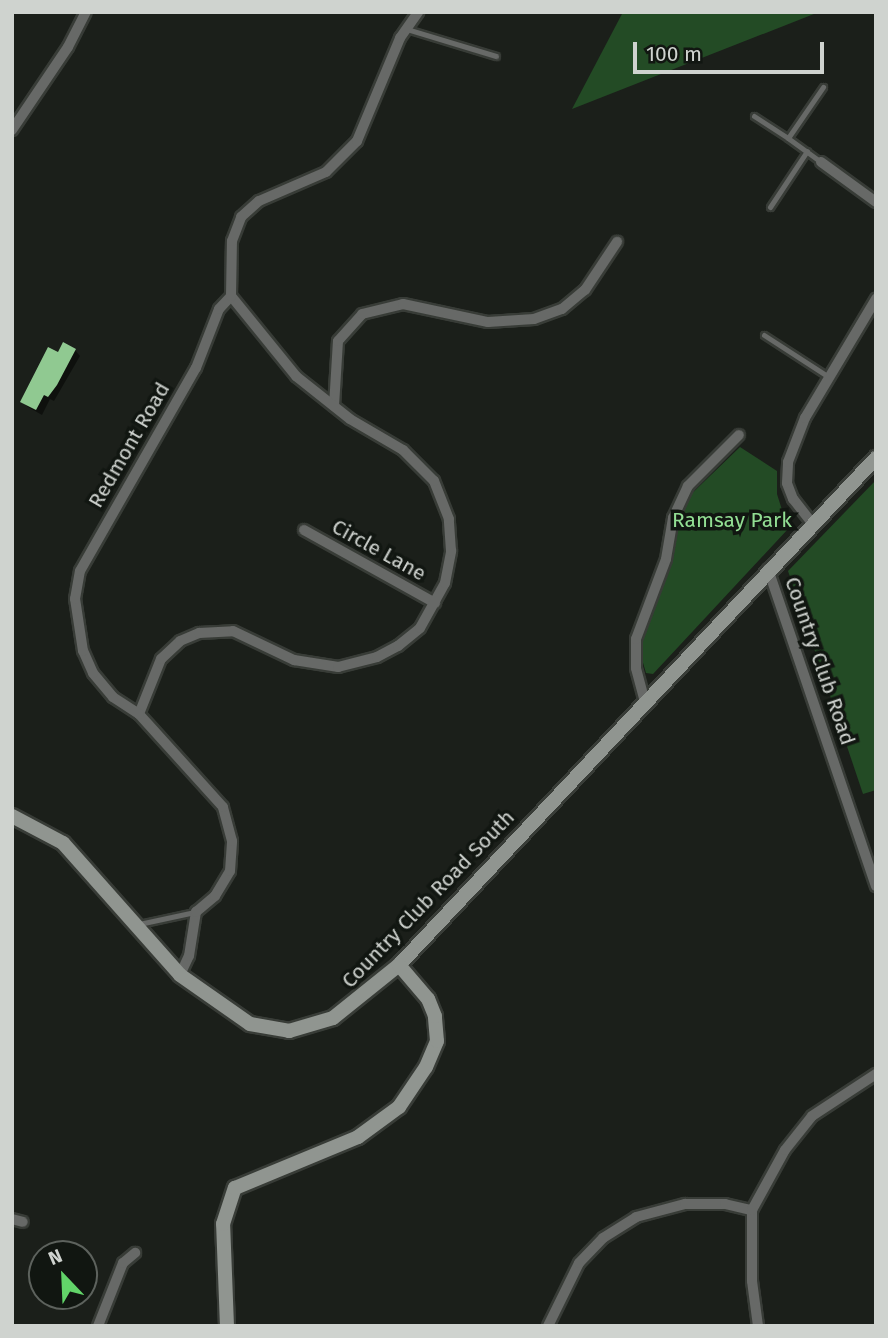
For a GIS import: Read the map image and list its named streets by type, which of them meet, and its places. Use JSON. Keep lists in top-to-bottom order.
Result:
{
  "streets": {
    "main road": ["Country Club Road South"],
    "street": ["Redmont Road", "Circle Lane", "Country Club Road"]
  },
  "crossings": [
    ["Country Club Road", "Country Club Road South"]
  ],
  "parks": ["Ramsay Park"],
  "scale_bar": "100 m",
  "north": "top left"
}
